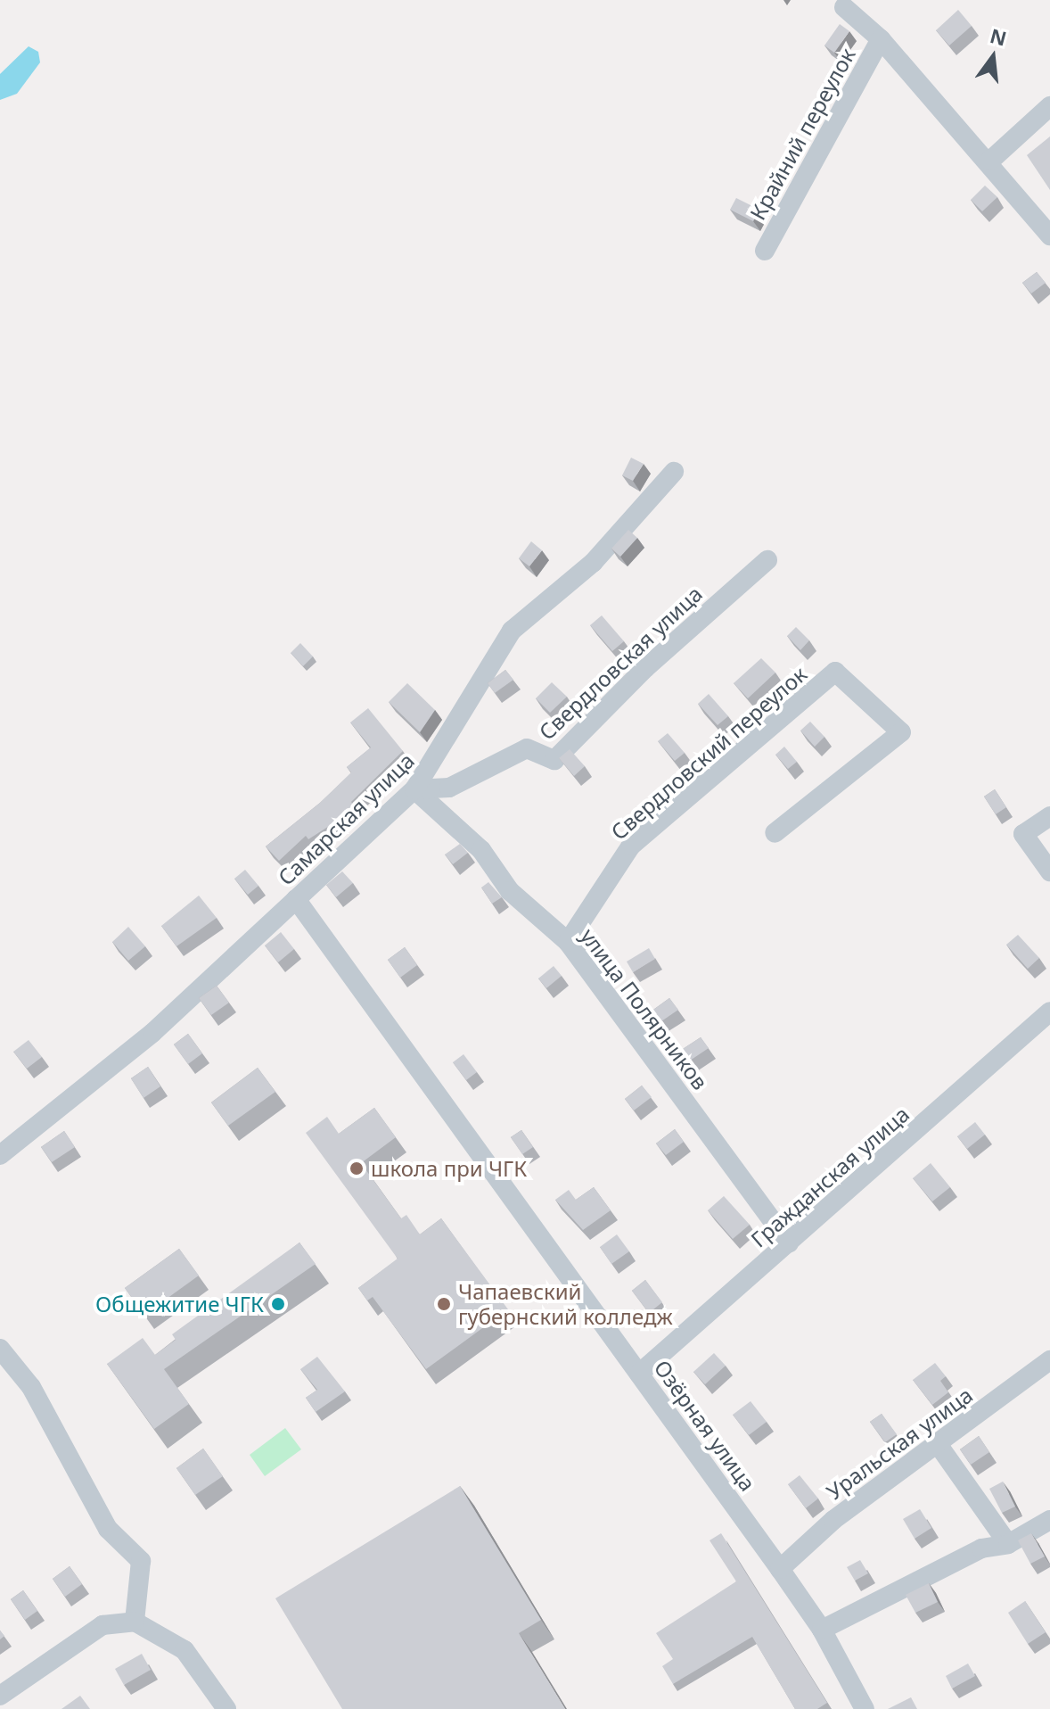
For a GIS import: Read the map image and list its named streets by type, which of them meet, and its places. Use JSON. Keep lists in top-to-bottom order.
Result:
{
  "streets": {
    "street": [
      "Крайний переулок",
      "Свердловская улица",
      "Свердловский переулок",
      "Самарская улица",
      "улица Полярников",
      "Гражданская улица",
      "Озёрная улица",
      "Уральская улица"
    ]
  },
  "crossings": [
    ["Свердловская улица", "Самарская улица"],
    ["Свердловская улица", "улица Полярников"],
    ["Свердловский переулок", "улица Полярников"],
    ["Самарская улица", "улица Полярников"],
    ["Самарская улица", "Озёрная улица"],
    ["улица Полярников", "Гражданская улица"],
    ["Гражданская улица", "Озёрная улица"],
    ["Озёрная улица", "Уральская улица"]
  ],
  "places": ["школа при ЧГК", "Общежитие ЧГК", "Чапаевский губернский колледж"],
  "north": "top"
}
